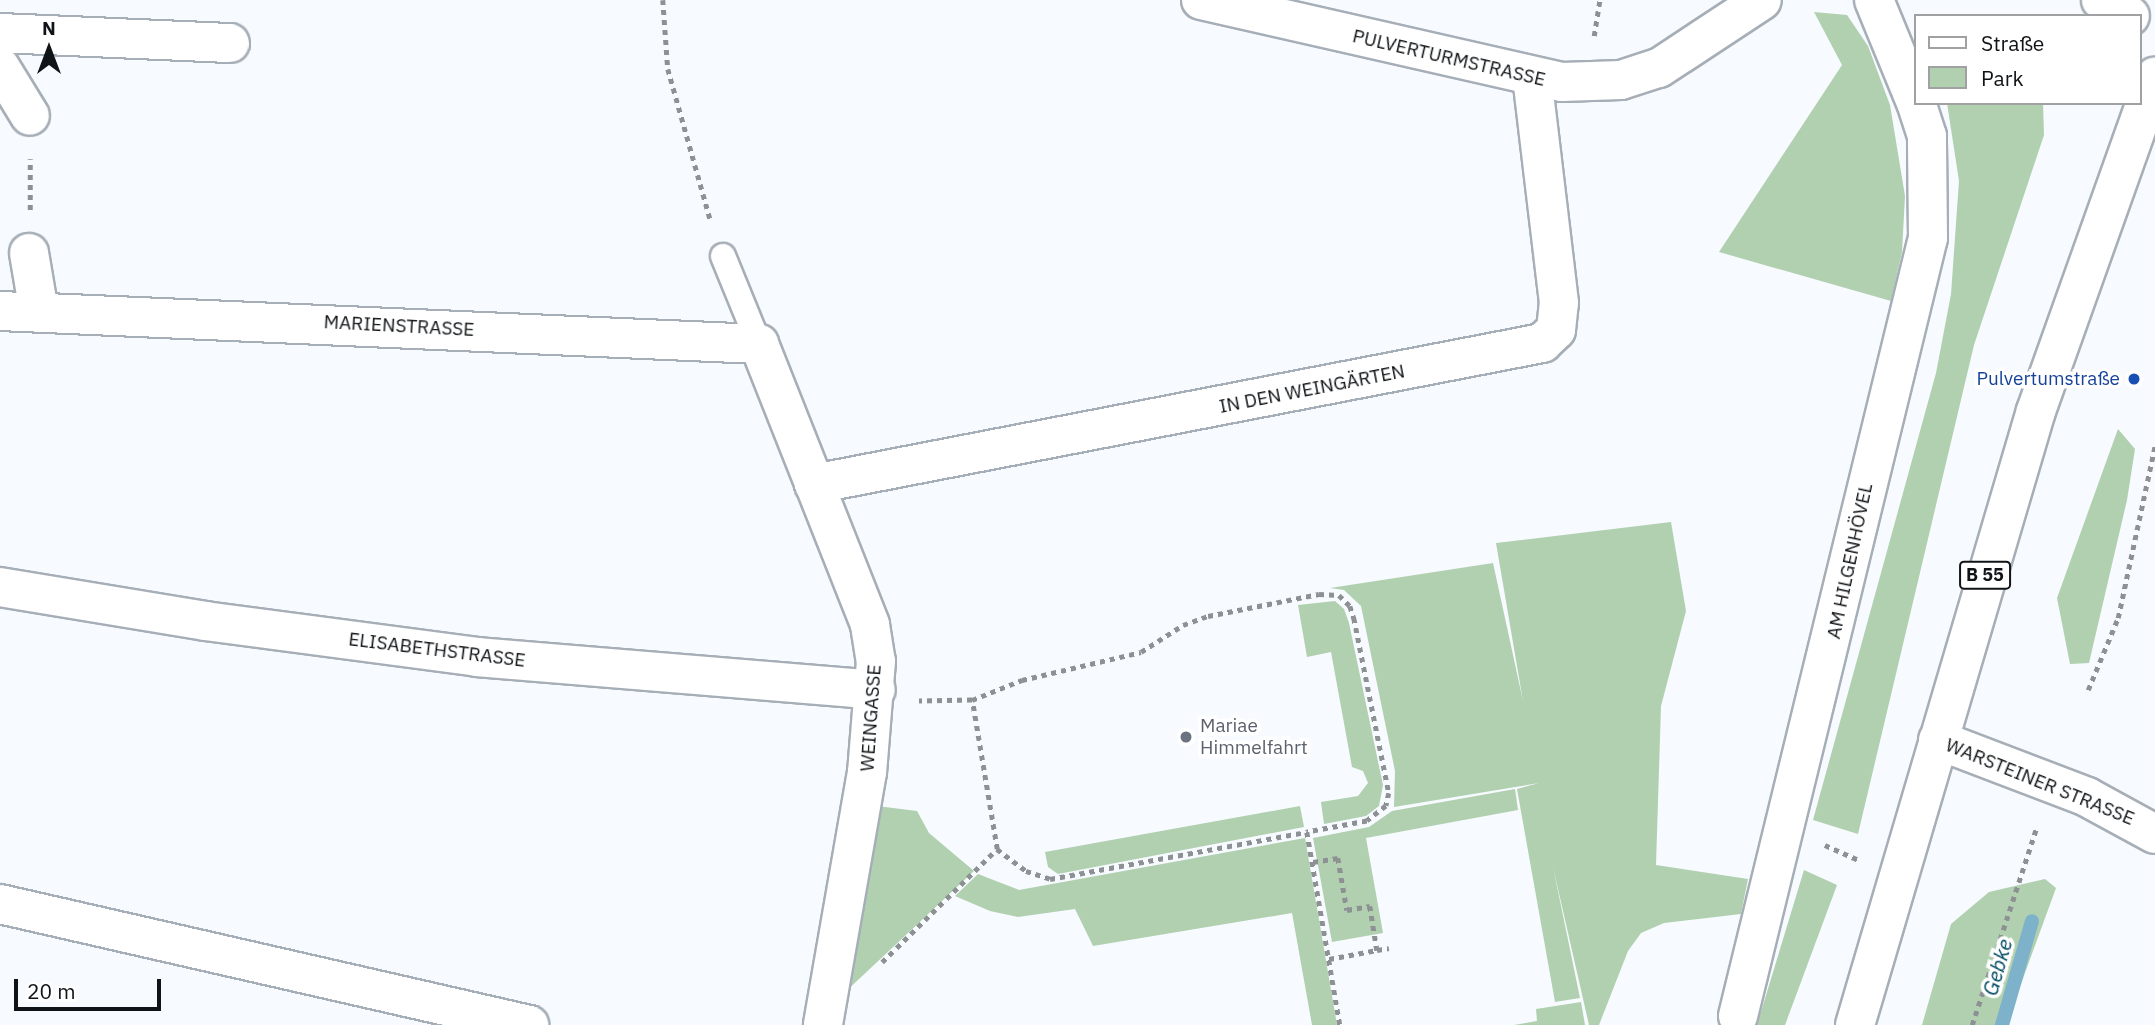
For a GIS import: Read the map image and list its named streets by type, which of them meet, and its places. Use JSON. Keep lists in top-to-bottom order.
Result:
{
  "streets": {
    "street": [
      "PULVERTURMSTRASSE",
      "MARIENSTRASSE",
      "IN DEN WEINGÄRTEN",
      "AM HILGENHÖVEL",
      "B 55",
      "ELISABETHSTRASSE",
      "WEINGASSE",
      "WARSTEINER STRASSE"
    ]
  },
  "crossings": [
    ["PULVERTURMSTRASSE", "IN DEN WEINGÄRTEN"],
    ["MARIENSTRASSE", "WEINGASSE"],
    ["IN DEN WEINGÄRTEN", "WEINGASSE"],
    ["B 55", "WARSTEINER STRASSE"],
    ["ELISABETHSTRASSE", "WEINGASSE"]
  ],
  "water": ["Gebke"],
  "places": ["Pulvertumstraße", "Mariae Himmelfahrt"],
  "legend": ["Straße", "Park"],
  "scale_bar": "20 m",
  "north": "top"
}
